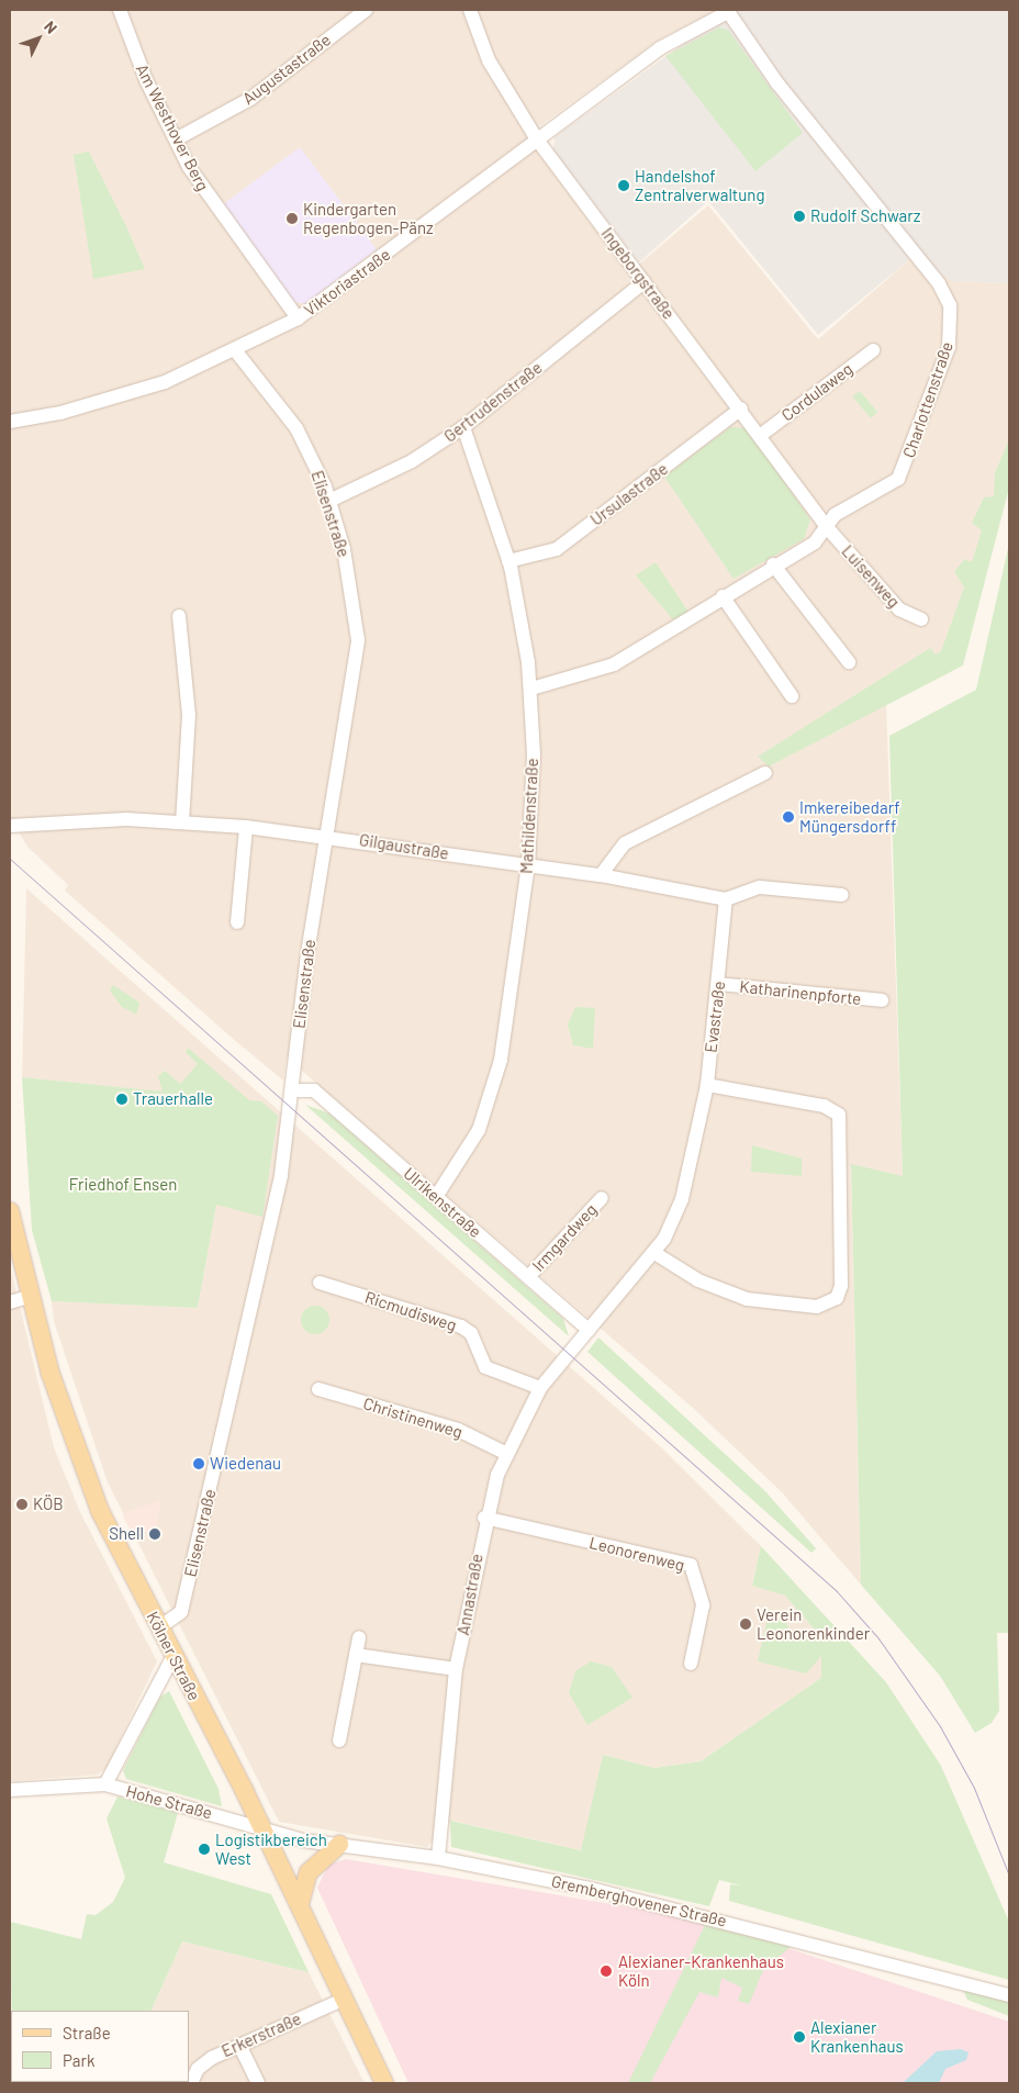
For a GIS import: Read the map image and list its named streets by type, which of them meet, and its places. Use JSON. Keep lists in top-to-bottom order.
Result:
{
  "streets": {
    "main road": ["Kölner Straße"],
    "street": [
      "Augustastraße",
      "Am Westhover Berg",
      "Ingeborgstraße",
      "Viktoriastraße",
      "Cordulaweg",
      "Charlottenstraße",
      "Gertrudenstraße",
      "Ursulastraße",
      "Elisenstraße",
      "Luisenweg",
      "Mathildenstraße",
      "Gilgaustraße",
      "Katharinenpforte",
      "Evastraße",
      "Ulrikenstraße",
      "Irmgardweg",
      "Ricmudisweg",
      "Christinenweg",
      "Leonorenweg",
      "Annastraße",
      "Hohe Straße",
      "Gremberghovener Straße",
      "Erkerstraße"
    ]
  },
  "crossings": [
    ["Augustastraße", "Am Westhover Berg"],
    ["Am Westhover Berg", "Viktoriastraße"],
    ["Ingeborgstraße", "Viktoriastraße"],
    ["Ingeborgstraße", "Cordulaweg"],
    ["Ingeborgstraße", "Charlottenstraße"],
    ["Ingeborgstraße", "Gertrudenstraße"],
    ["Ingeborgstraße", "Ursulastraße"],
    ["Ingeborgstraße", "Luisenweg"],
    ["Viktoriastraße", "Charlottenstraße"],
    ["Viktoriastraße", "Elisenstraße"],
    ["Charlottenstraße", "Luisenweg"],
    ["Charlottenstraße", "Mathildenstraße"],
    ["Gertrudenstraße", "Elisenstraße"],
    ["Gertrudenstraße", "Mathildenstraße"],
    ["Ursulastraße", "Mathildenstraße"],
    ["Elisenstraße", "Gilgaustraße"],
    ["Elisenstraße", "Ulrikenstraße"],
    ["Elisenstraße", "Kölner Straße"],
    ["Mathildenstraße", "Gilgaustraße"],
    ["Mathildenstraße", "Ulrikenstraße"],
    ["Katharinenpforte", "Evastraße"],
    ["Evastraße", "Ulrikenstraße"],
    ["Evastraße", "Annastraße"],
    ["Ulrikenstraße", "Irmgardweg"],
    ["Ricmudisweg", "Annastraße"],
    ["Christinenweg", "Annastraße"],
    ["Leonorenweg", "Annastraße"],
    ["Annastraße", "Gremberghovener Straße"],
    ["Kölner Straße", "Hohe Straße"],
    ["Kölner Straße", "Gremberghovener Straße"],
    ["Kölner Straße", "Erkerstraße"],
    ["Hohe Straße", "Gremberghovener Straße"]
  ],
  "parks": ["Friedhof Ensen"],
  "places": [
    "Handelshof Zentralverwaltung",
    "Rudolf Schwarz",
    "Kindergarten Regenbogen-Pänz",
    "Imkereibedarf Müngersdorff",
    "Trauerhalle",
    "Wiedenau",
    "KÖB",
    "Shell",
    "Verein Leonorenkinder",
    "Logistikbereich West",
    "Alexianer-Krankenhaus Köln",
    "Alexianer Krankenhaus"
  ],
  "legend": ["Straße", "Park"],
  "north": "top right"
}
